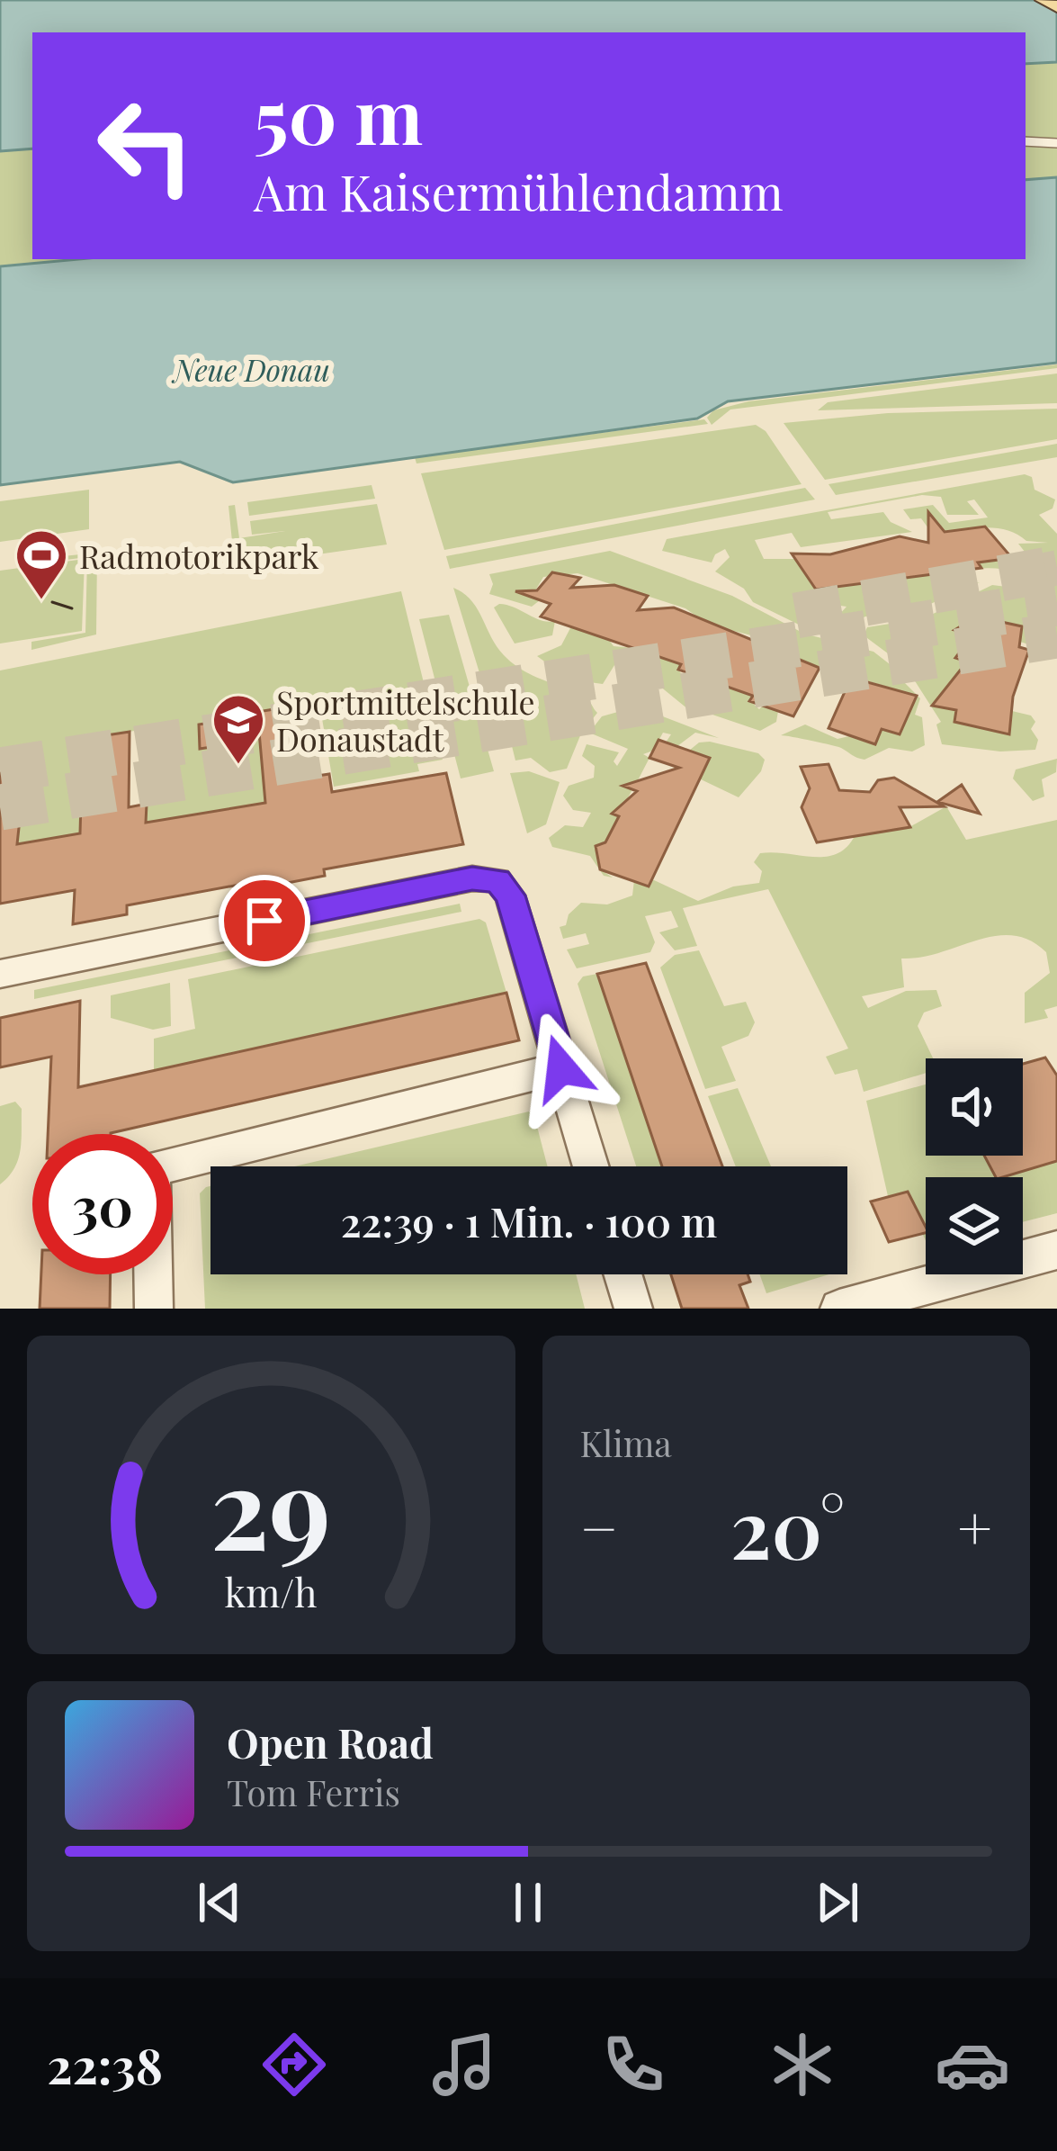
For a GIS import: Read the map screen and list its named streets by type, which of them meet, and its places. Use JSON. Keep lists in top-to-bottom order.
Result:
{
  "water": ["Neue Donau"],
  "places": {
    "sports": ["Radmotorikpark"],
    "school or university": ["Sportmittelschule Donaustadt"]
  },
  "page": {
    "turn": ["50 m", "Am Kaisermühlendamm"],
    "limit": "30",
    "trip": "22:39 · 1 Min. · 100 m",
    "tile": "Klima",
    "heat": ["−", "20°", "+"],
    "song": ["Open Road", "Tom Ferris"],
    "tabs": "22:38",
    "gauge": ["29", "km/h"]
  }
}
